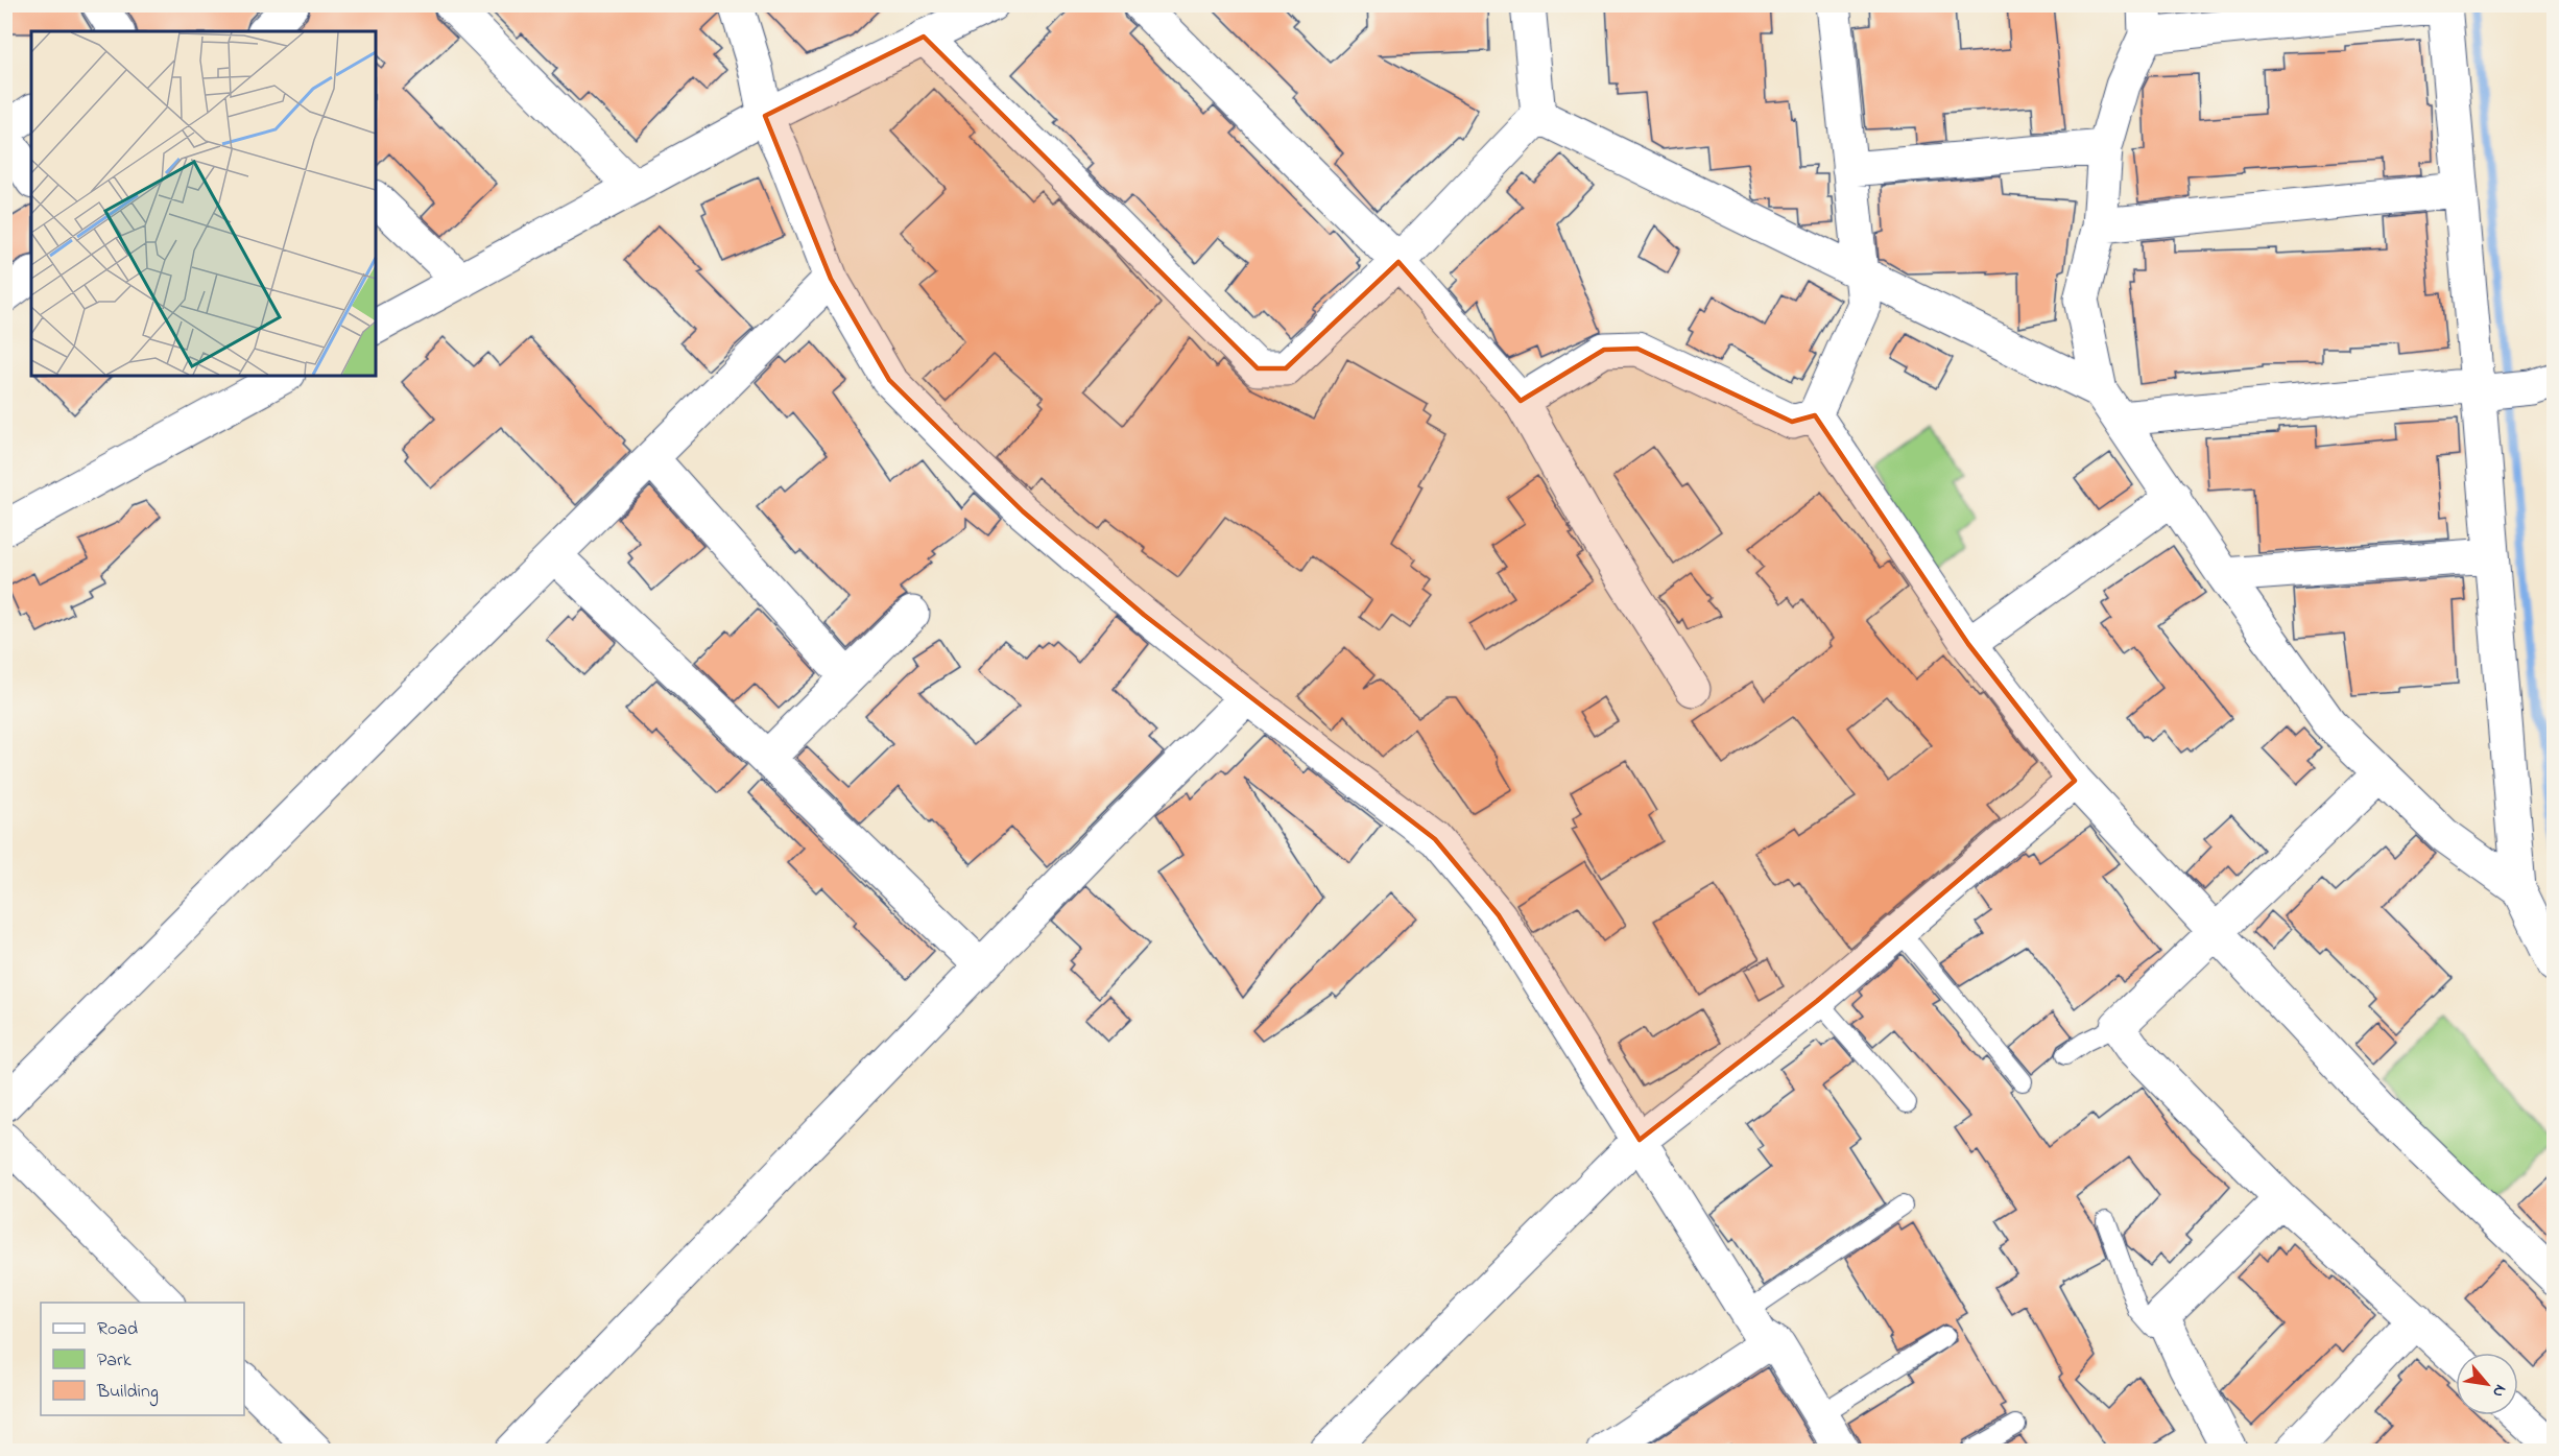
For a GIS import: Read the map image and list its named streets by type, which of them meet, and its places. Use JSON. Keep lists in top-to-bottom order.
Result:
{
  "legend": ["Road", "Park", "Building"],
  "north": "bottom right"
}
